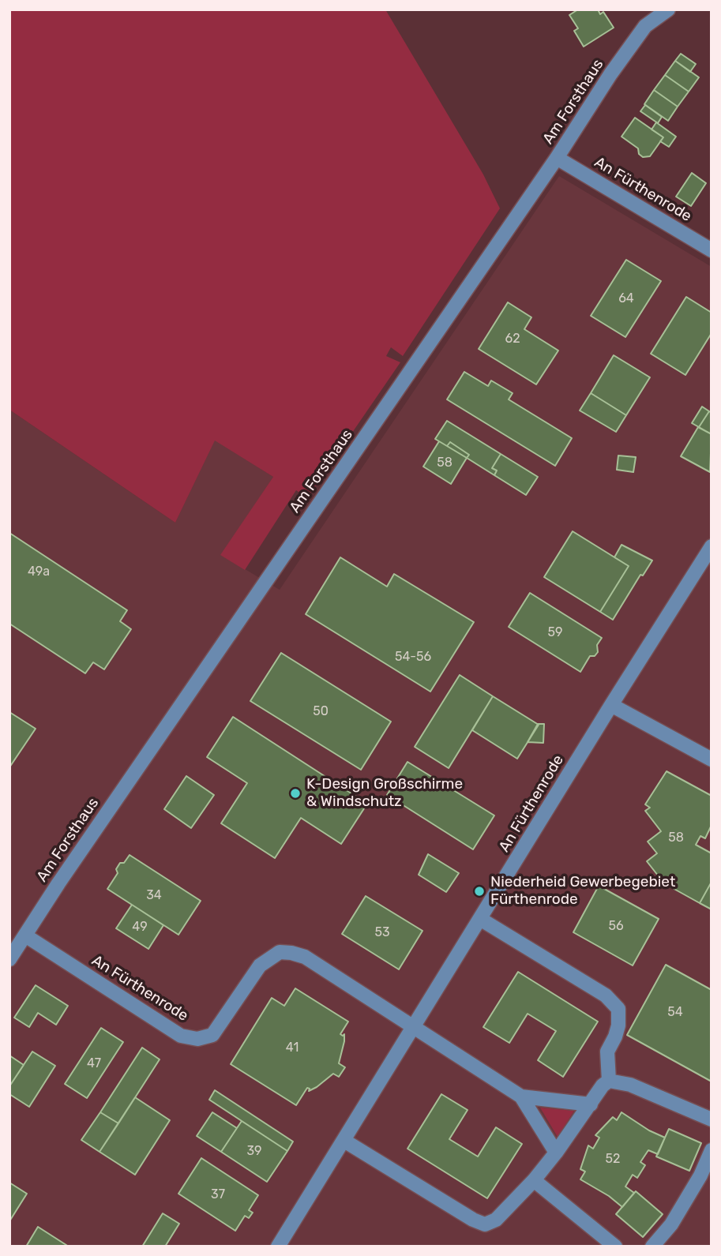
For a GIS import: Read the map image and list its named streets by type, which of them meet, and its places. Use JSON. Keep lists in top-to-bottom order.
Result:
{
  "streets": {
    "street": ["Am Forsthaus", "An Fürthenrode"]
  },
  "crossings": [
    ["Am Forsthaus", "An Fürthenrode"]
  ],
  "places": ["K-Design Großschirme & Windschutz", "Niederheid Gewerbegebiet Fürthenrode"],
  "house_numbers": [
    "64",
    "62",
    "58",
    "49a",
    "59",
    "54-56",
    "50",
    "58",
    "34",
    "56",
    "49",
    "53",
    "54",
    "41",
    "47",
    "39",
    "52",
    "37"
  ]
}
